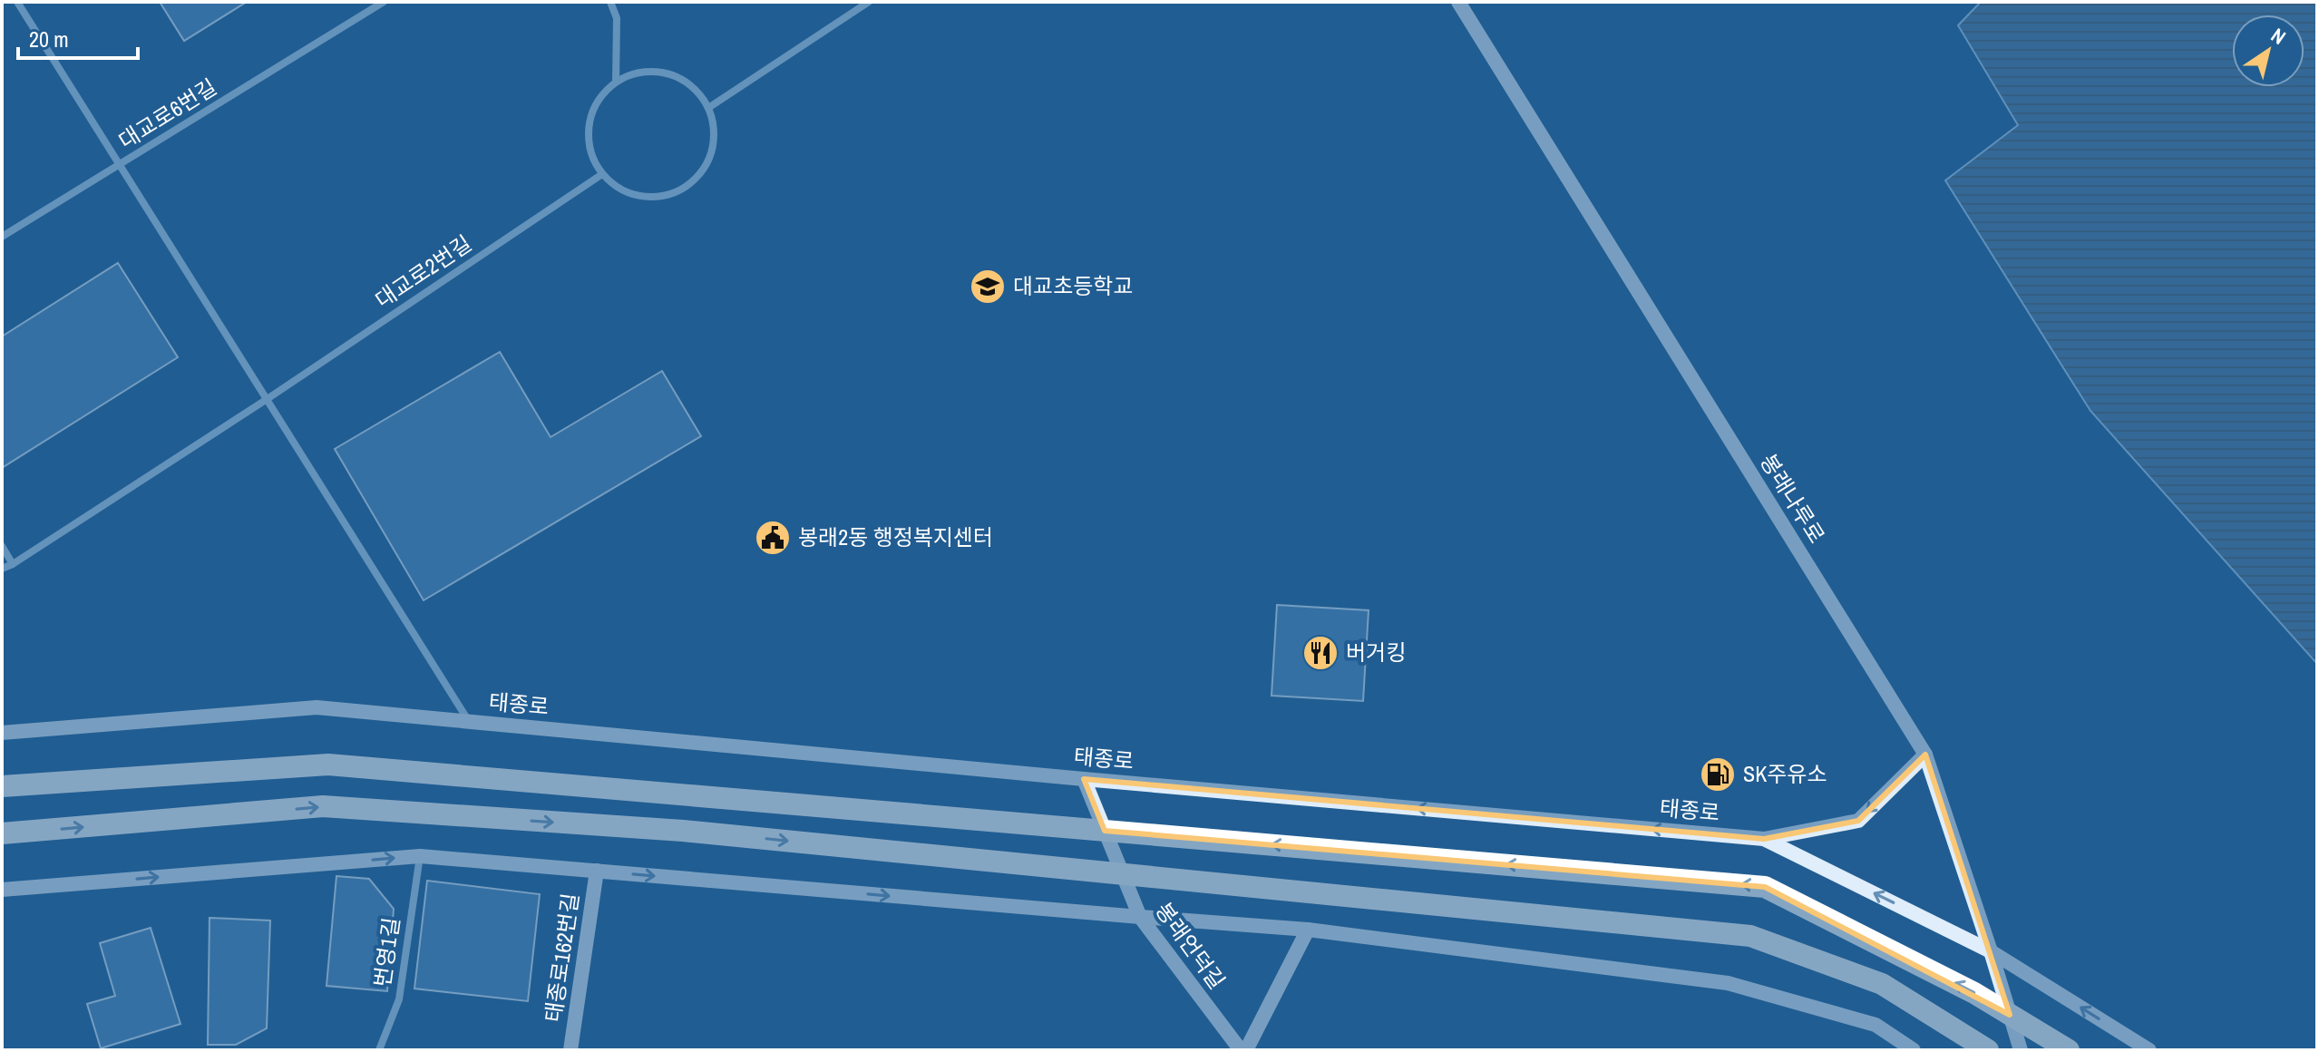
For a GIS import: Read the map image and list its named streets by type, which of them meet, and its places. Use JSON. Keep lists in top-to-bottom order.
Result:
{
  "streets": {
    "main road": [
      "봉래나루로",
      "태종로",
      "봉래언덕길",
      "태종로162번길"
    ],
    "street": ["대교로6번길", "대교로2번길", "번영1길"]
  },
  "crossings": [
    ["대교로6번길", "대교로2번길"],
    ["봉래나루로", "태종로"],
    ["태종로", "봉래언덕길"]
  ],
  "one_way": ["태종로"],
  "places": {
    "school or university": ["대교초등학교"],
    "public building": ["봉래2동 행정복지센터"],
    "restaurant": ["버거킹"],
    "fuel station": ["SK주유소"]
  },
  "scale_bar": "20 m",
  "north": "top right"
}
